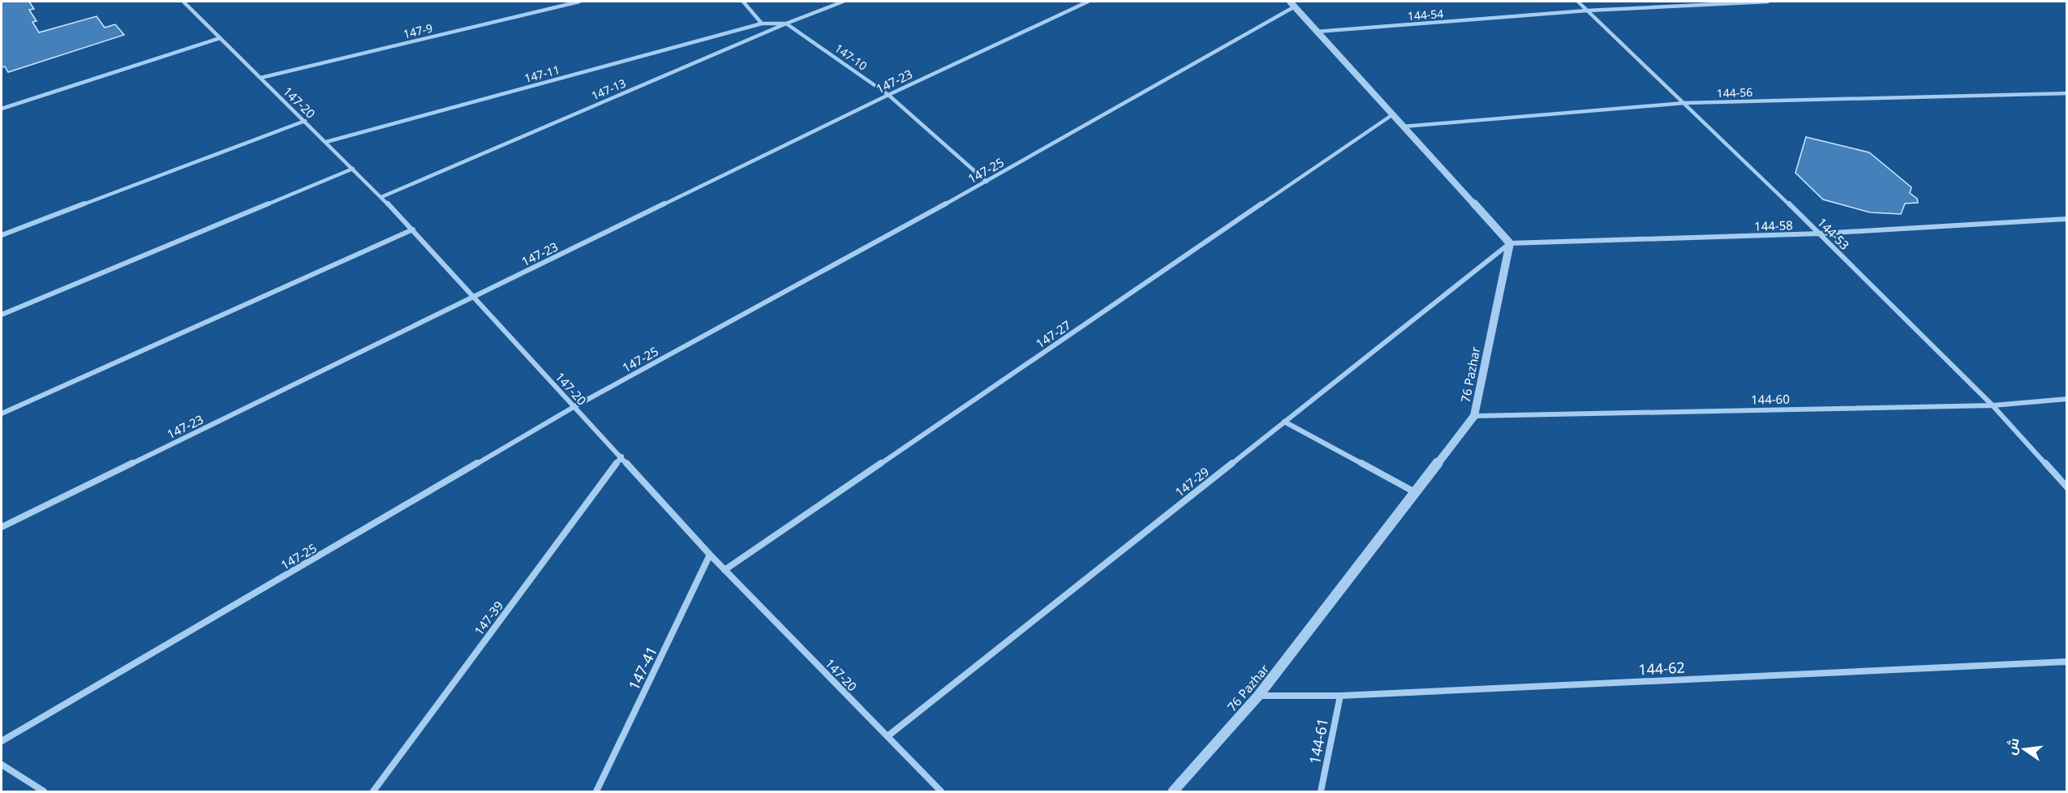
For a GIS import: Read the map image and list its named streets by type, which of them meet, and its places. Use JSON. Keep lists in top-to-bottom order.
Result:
{
  "streets": {
    "street": [
      "144-54",
      "147-9",
      "147-10",
      "147-11",
      "147-23",
      "147-13",
      "144-56",
      "147-20",
      "147-25",
      "144-58",
      "144-53",
      "147-27",
      "76 Pazhar",
      "144-60",
      "147-29",
      "147-39",
      "147-41",
      "144-62",
      "144-61"
    ]
  },
  "crossings": [
    ["144-54", "144-53"],
    ["147-9", "147-20"],
    ["147-10", "147-23"],
    ["147-10", "147-13"],
    ["147-10", "147-25"],
    ["147-11", "147-20"],
    ["147-23", "147-20"],
    ["147-13", "147-20"],
    ["144-56", "144-53"],
    ["147-20", "147-25"],
    ["147-20", "147-27"],
    ["147-20", "147-29"],
    ["147-20", "147-39"],
    ["147-20", "147-41"],
    ["144-58", "144-53"],
    ["144-58", "76 Pazhar"],
    ["144-58", "147-29"],
    ["144-53", "144-60"],
    ["76 Pazhar", "144-60"],
    ["76 Pazhar", "147-29"],
    ["76 Pazhar", "144-62"],
    ["144-62", "144-61"]
  ],
  "north": "left"
}
